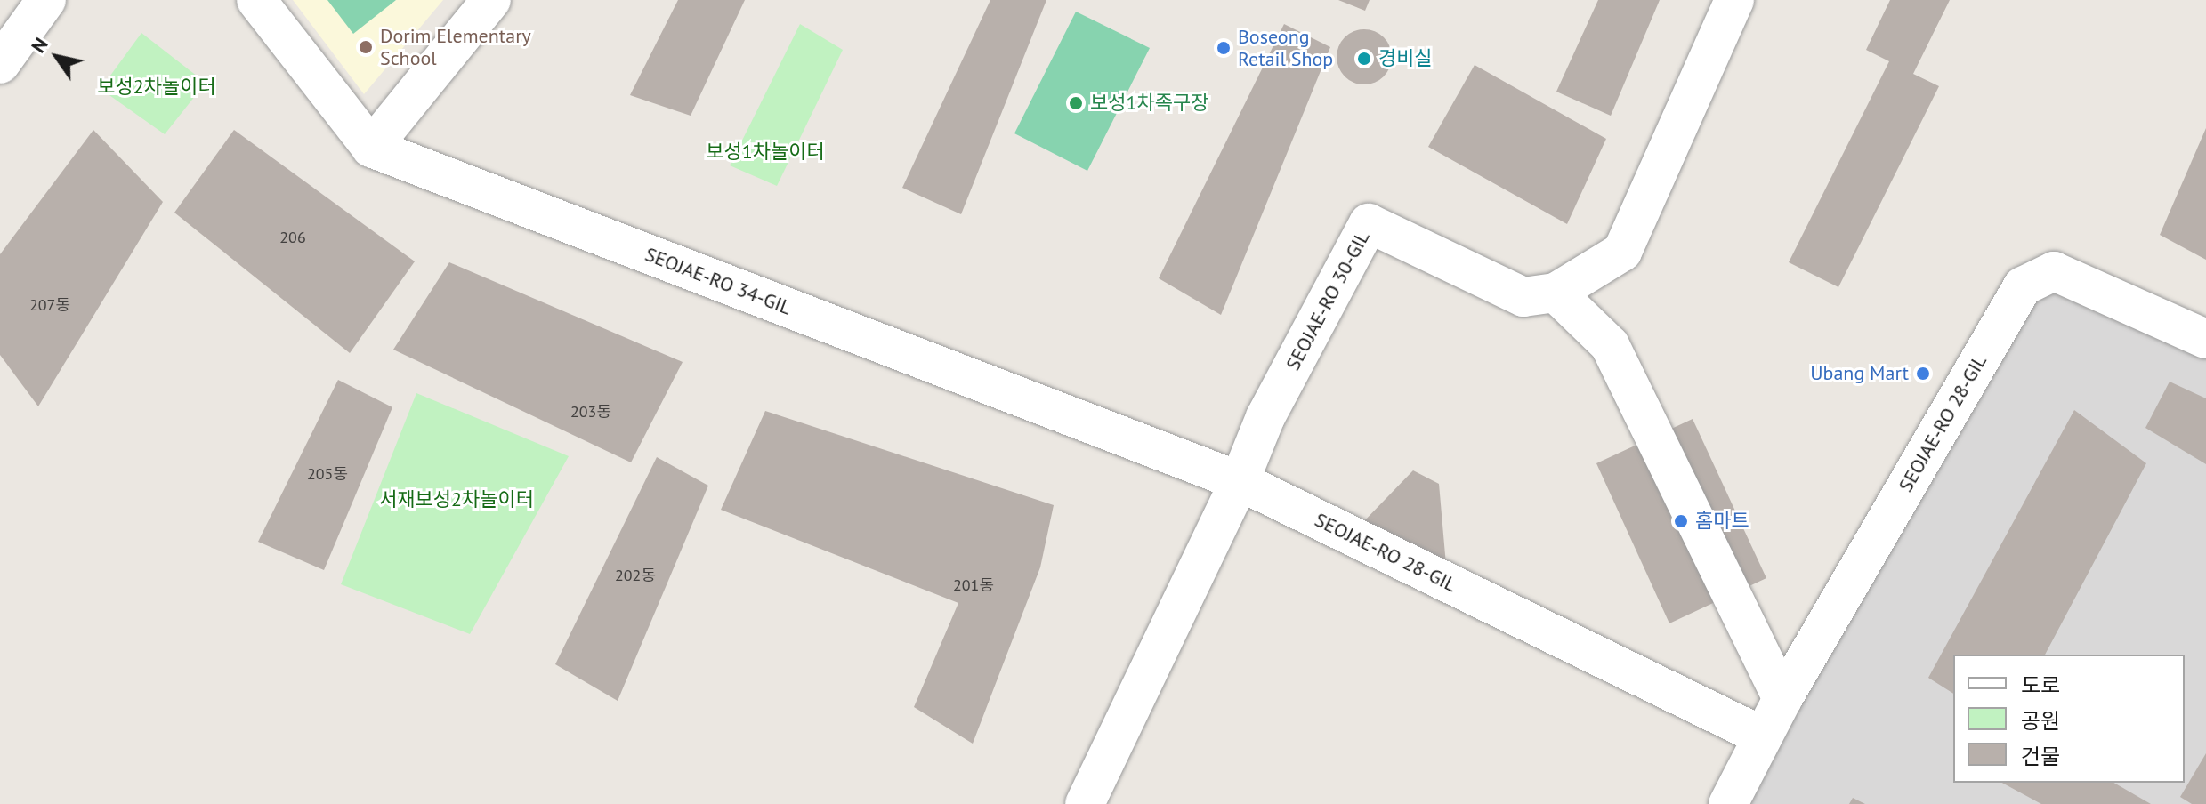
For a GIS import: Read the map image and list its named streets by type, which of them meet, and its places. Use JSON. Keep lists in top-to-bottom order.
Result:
{
  "streets": {
    "street": ["SEOJAE-RO 34-GIL", "SEOJAE-RO 30-GIL", "SEOJAE-RO 28-GIL"]
  },
  "crossings": [
    ["SEOJAE-RO 34-GIL", "SEOJAE-RO 30-GIL"],
    ["SEOJAE-RO 34-GIL", "SEOJAE-RO 28-GIL"],
    ["SEOJAE-RO 30-GIL", "SEOJAE-RO 28-GIL"]
  ],
  "parks": ["보성2차놀이터", "보성1차놀이터", "서재보성2차놀이터"],
  "places": [
    "Dorim Elementary School",
    "Boseong Retail Shop",
    "경비실",
    "보성1차족구장",
    "Ubang Mart",
    "홈마트"
  ],
  "house_numbers": [
    "206",
    "207동",
    "203동",
    "205동",
    "202동",
    "201동"
  ],
  "legend": ["도로", "공원", "건물"],
  "north": "top left"
}
